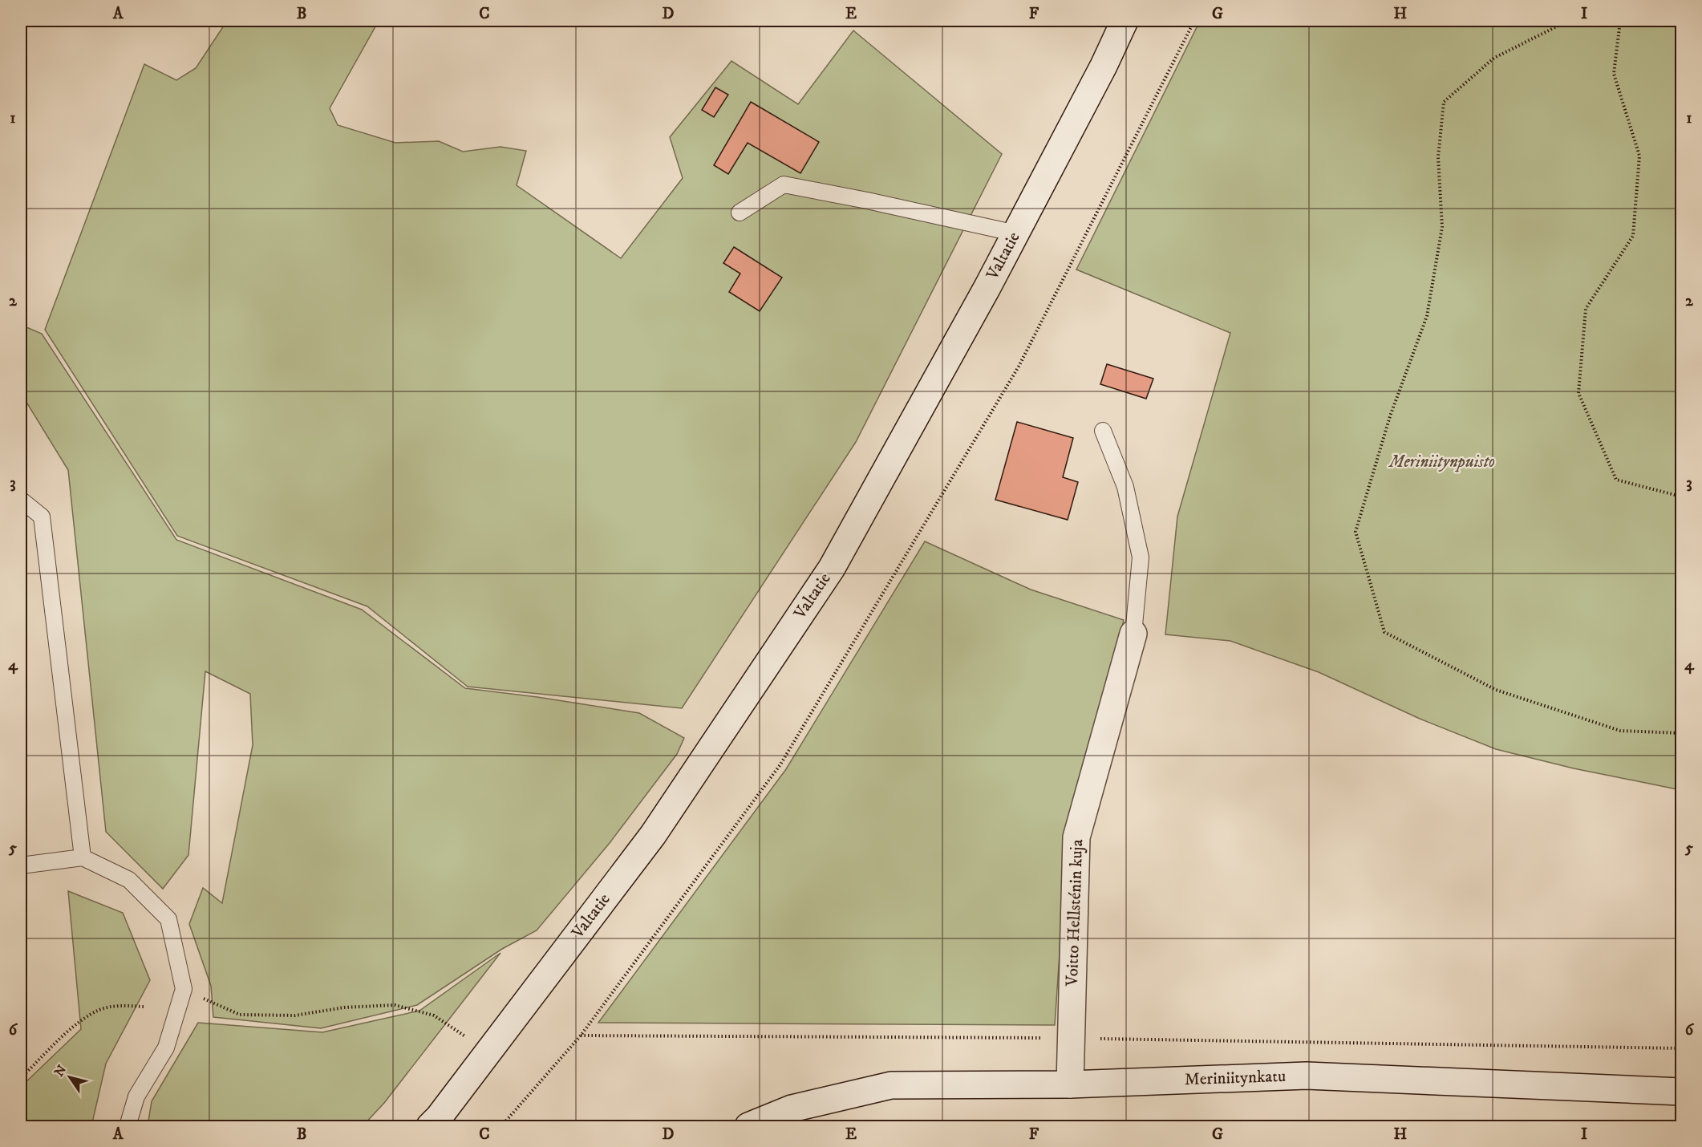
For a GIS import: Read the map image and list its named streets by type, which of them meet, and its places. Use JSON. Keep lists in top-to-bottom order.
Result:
{
  "streets": {
    "main road": ["Valtatie", "Voitto Hellsténin kuja", "Meriniitynkatu"]
  },
  "crossings": [
    ["Voitto Hellsténin kuja", "Meriniitynkatu"]
  ],
  "parks": ["Meriniitynpuisto"],
  "north": "top left",
  "grid": {
    "columns": [
      "A",
      "B",
      "C",
      "D",
      "E",
      "F",
      "G",
      "H",
      "I"
    ],
    "rows": [
      "1",
      "2",
      "3",
      "4",
      "5",
      "6"
    ]
  }
}
